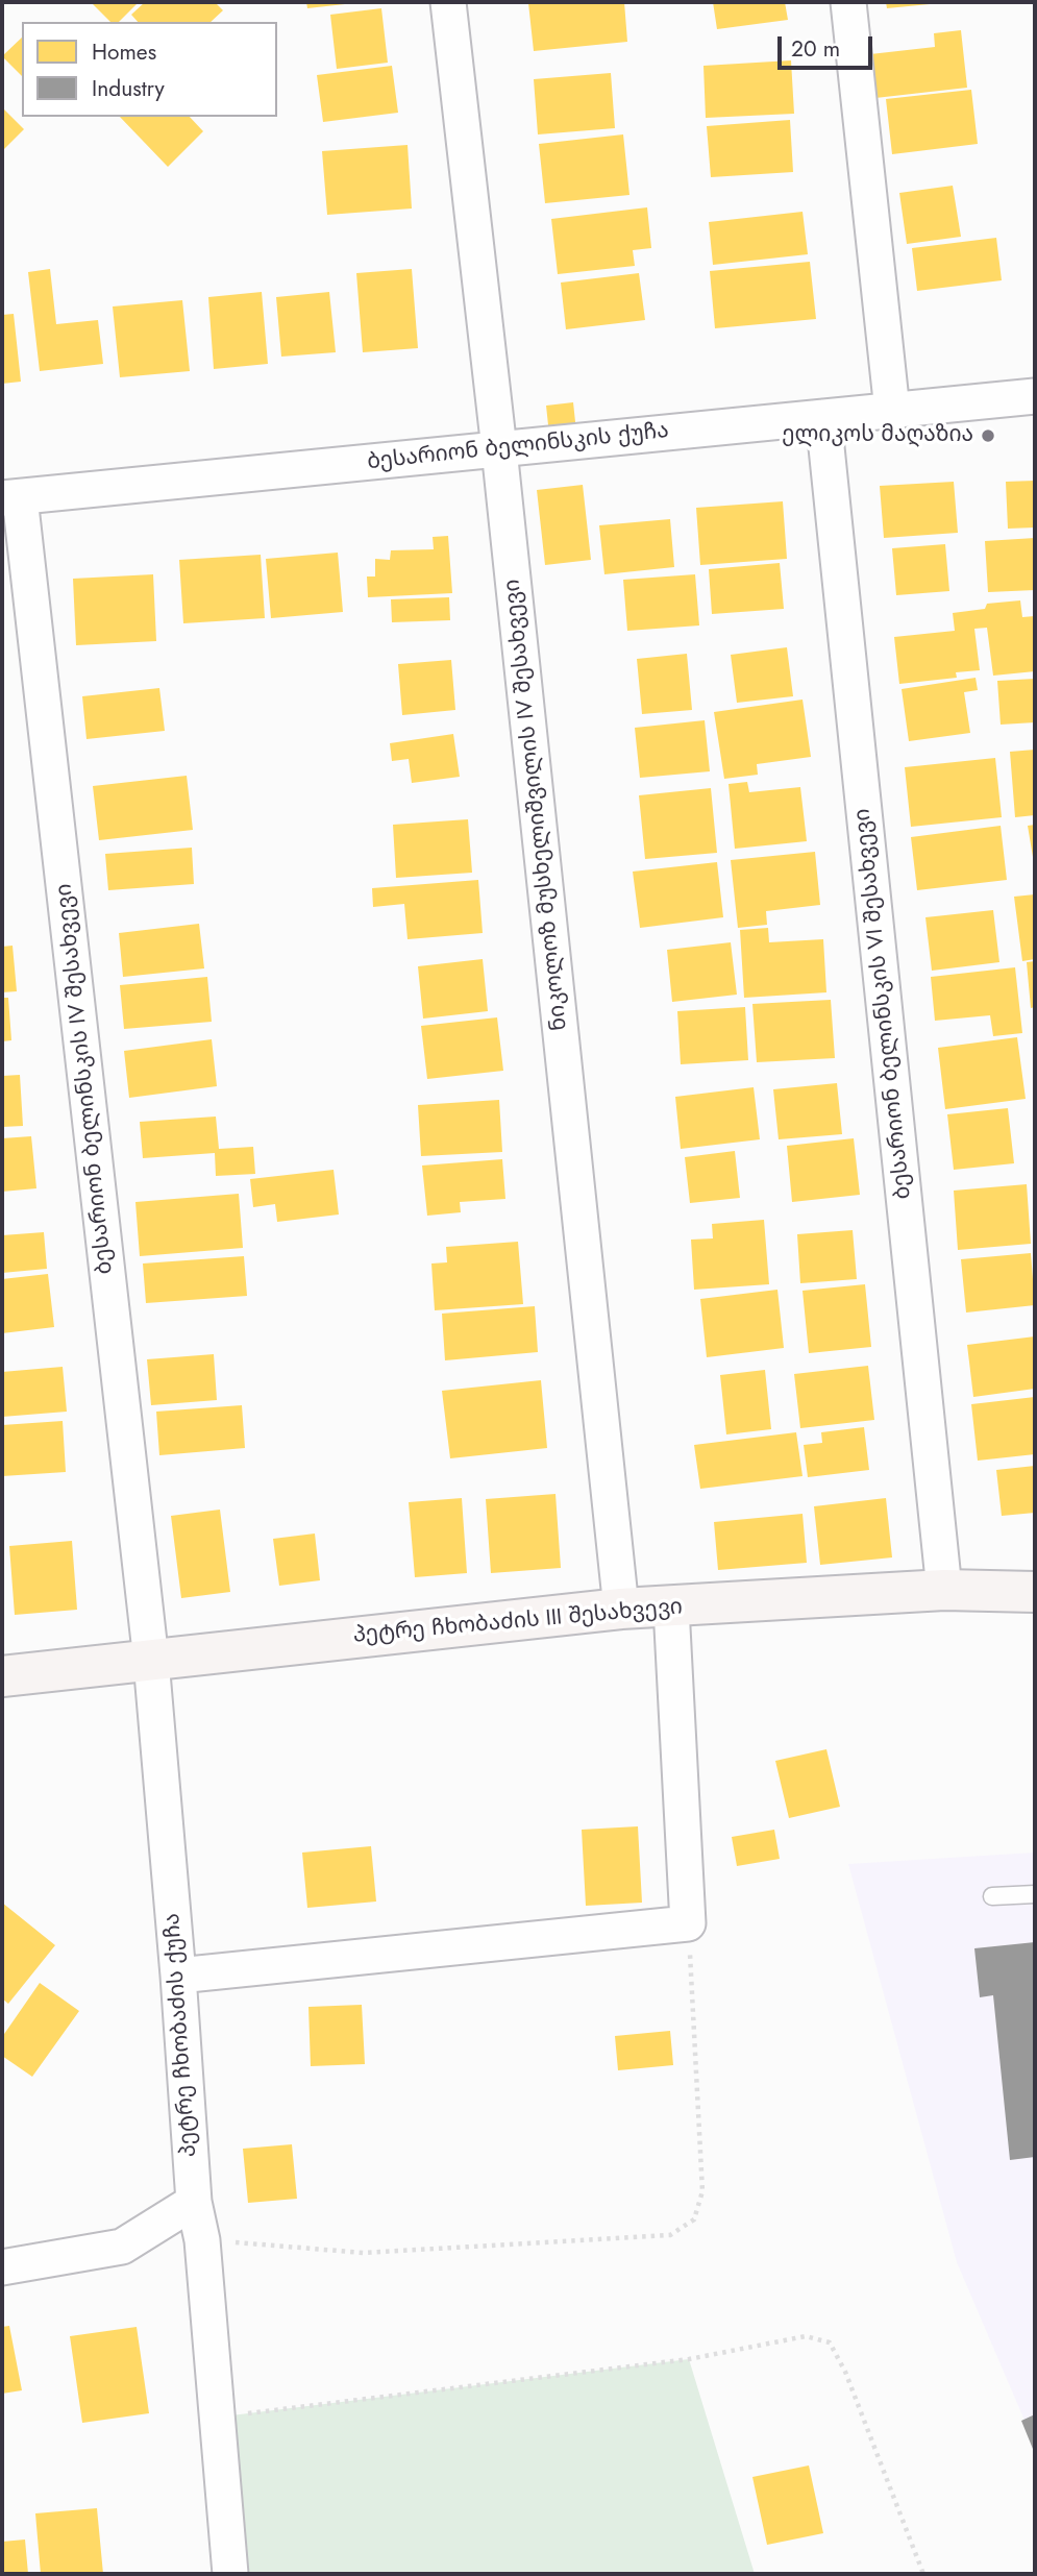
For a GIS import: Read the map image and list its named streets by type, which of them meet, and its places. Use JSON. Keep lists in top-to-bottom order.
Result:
{
  "streets": {
    "street": [
      "ბესარიონ ბელინსკის ქუჩა",
      "ნიკოლოზ მუსხელიშვილის IV შესახვევი",
      "ბესარიონ ბელინსკის VI შესახვევი",
      "ბესარიონ ბელინსკის IV შესახვევი",
      "პეტრე ჩხობაძის III შესახვევი",
      "პეტრე ჩხობაძის ქუჩა"
    ]
  },
  "crossings": [
    ["ბესარიონ ბელინსკის ქუჩა", "ნიკოლოზ მუსხელიშვილის IV შესახვევი"],
    ["ბესარიონ ბელინსკის ქუჩა", "ბესარიონ ბელინსკის VI შესახვევი"],
    ["ბესარიონ ბელინსკის ქუჩა", "ბესარიონ ბელინსკის IV შესახვევი"],
    ["ნიკოლოზ მუსხელიშვილის IV შესახვევი", "პეტრე ჩხობაძის III შესახვევი"],
    ["ბესარიონ ბელინსკის VI შესახვევი", "პეტრე ჩხობაძის III შესახვევი"],
    ["ბესარიონ ბელინსკის IV შესახვევი", "პეტრე ჩხობაძის III შესახვევი"],
    ["ბესარიონ ბელინსკის IV შესახვევი", "პეტრე ჩხობაძის ქუჩა"],
    ["პეტრე ჩხობაძის III შესახვევი", "პეტრე ჩხობაძის ქუჩა"]
  ],
  "places": ["ელიკოს მაღაზია"],
  "legend": ["Homes", "Industry"],
  "scale_bar": "20 m"
}
